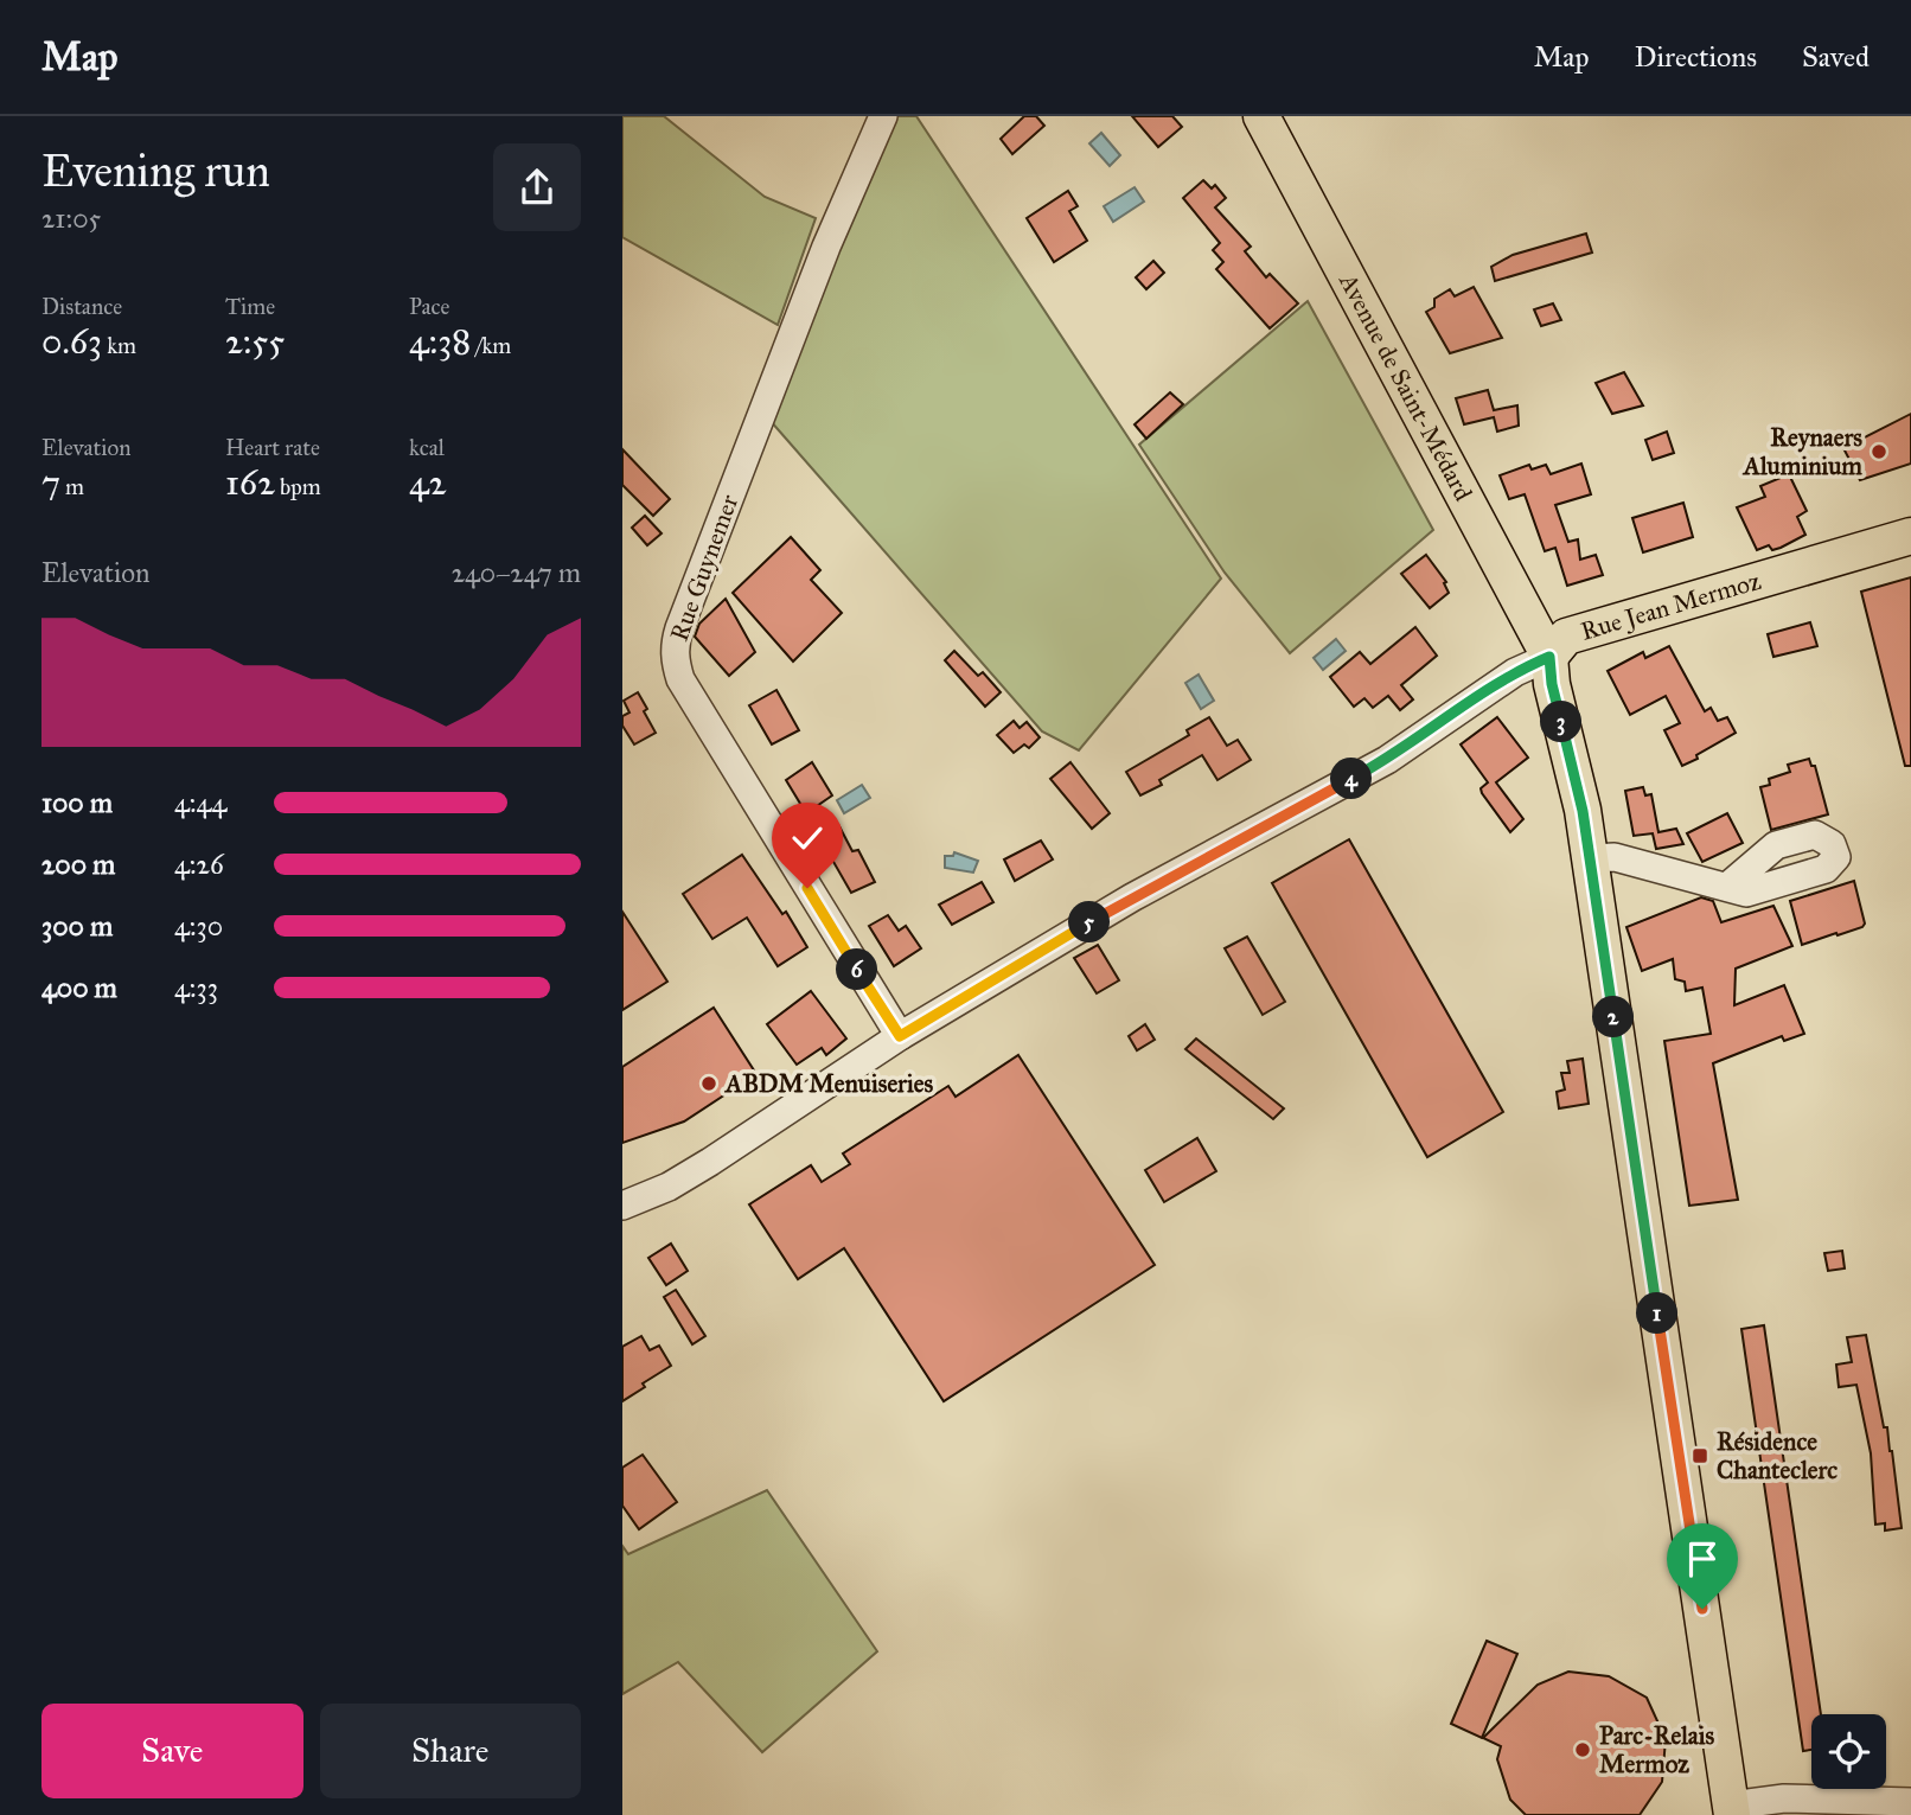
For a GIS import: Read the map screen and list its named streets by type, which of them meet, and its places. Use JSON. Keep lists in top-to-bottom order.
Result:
{
  "streets": {
    "main road": ["Avenue de Saint-Médard", "Rue Jean Mermoz"],
    "street": ["Rue Guynemer"]
  },
  "crossings": [
    ["Avenue de Saint-Médard", "Rue Jean Mermoz"],
    ["Rue Guynemer", "Rue Jean Mermoz"]
  ],
  "places": {
    "other": ["Reynaers Aluminium", "ABDM Menuiseries", "Parc-Relais Mermoz"],
    "transit": ["Résidence Chanteclerc"]
  },
  "page": {
    "header": "Map",
    "nav": ["Map", "Directions", "Saved"],
    "heading": ["Evening run", "21:05"],
    "stats": [
      ["Distance", "0.63 km"],
      ["Time", "2:55"],
      ["Pace", "4:38 /km"],
      ["Elevation", "7 m"],
      ["Heart rate", "162 bpm"],
      ["kcal", "42"]
    ],
    "chart": ["Elevation", "240–247 m"],
    "pins": [
      "3",
      "4",
      "5",
      "6",
      "2",
      "1"
    ],
    "list": [
      {
        "name": "100 m",
        "note": "4:44"
      },
      {
        "name": "200 m",
        "note": "4:26"
      },
      {
        "name": "300 m",
        "note": "4:30"
      },
      {
        "name": "400 m",
        "note": "4:33"
      }
    ],
    "buttons": ["Save", "Share"]
  }
}
